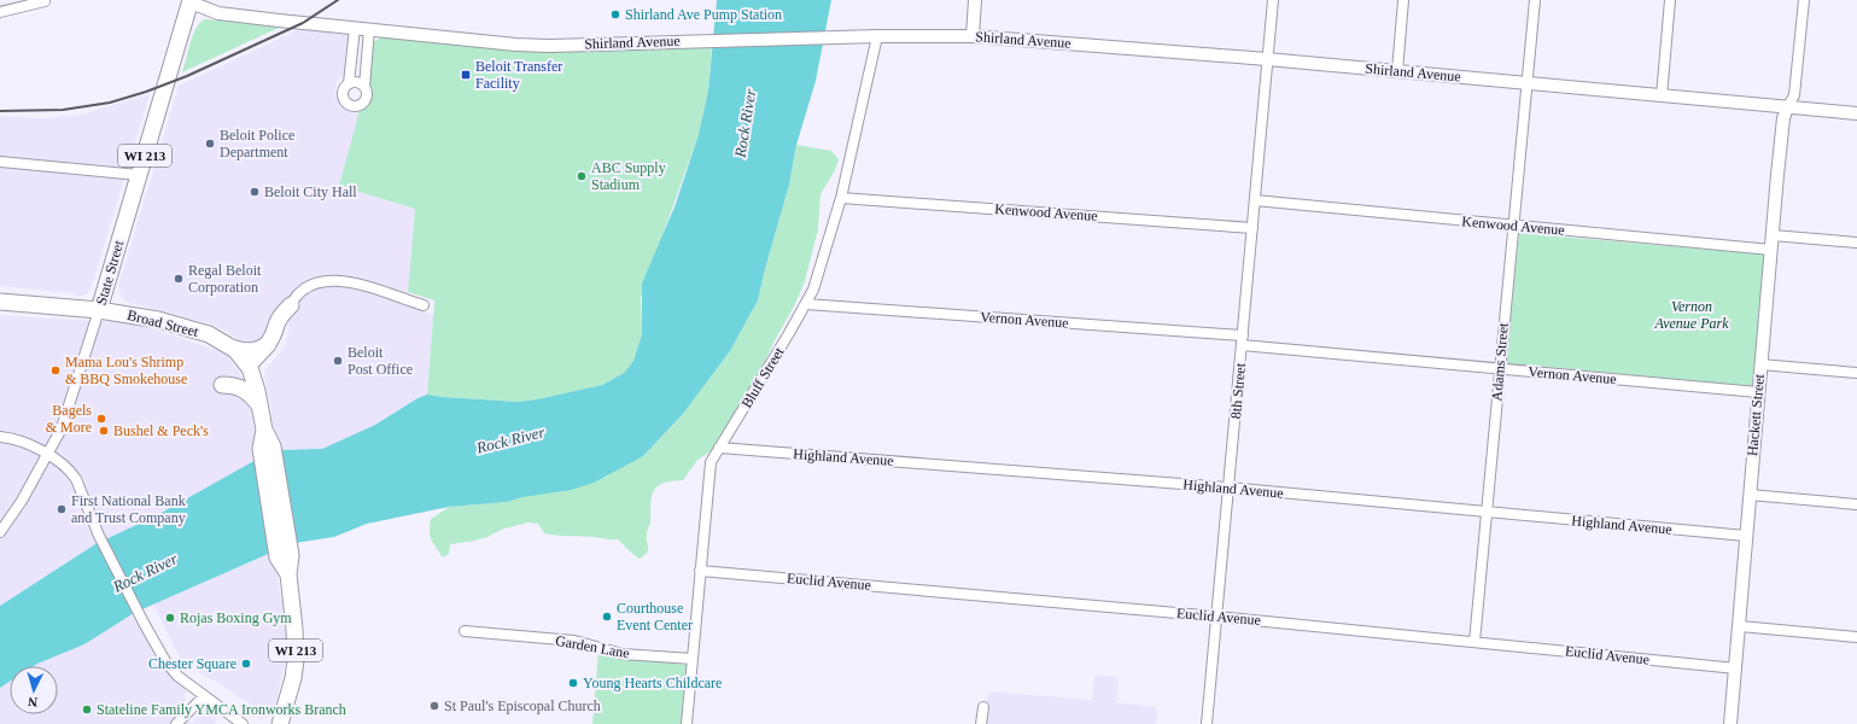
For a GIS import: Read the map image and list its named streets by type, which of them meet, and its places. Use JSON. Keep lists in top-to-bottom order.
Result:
{
  "streets": {
    "main road": ["WI 213", "State Street", "Broad Street"],
    "street": [
      "Shirland Avenue",
      "Kenwood Avenue",
      "Vernon Avenue",
      "Adams Street",
      "Bluff Street",
      "8th Street",
      "Hackett Street",
      "Highland Avenue",
      "Euclid Avenue",
      "Garden Lane"
    ]
  },
  "crossings": [
    ["Shirland Avenue", "State Street"],
    ["Shirland Avenue", "Adams Street"],
    ["Shirland Avenue", "Bluff Street"],
    ["Shirland Avenue", "8th Street"],
    ["Shirland Avenue", "Hackett Street"],
    ["Kenwood Avenue", "Adams Street"],
    ["Kenwood Avenue", "Bluff Street"],
    ["Kenwood Avenue", "8th Street"],
    ["Kenwood Avenue", "Hackett Street"],
    ["State Street", "Broad Street"],
    ["Vernon Avenue", "Adams Street"],
    ["Vernon Avenue", "Bluff Street"],
    ["Vernon Avenue", "8th Street"],
    ["Vernon Avenue", "Hackett Street"],
    ["Adams Street", "Highland Avenue"],
    ["Adams Street", "Euclid Avenue"],
    ["Bluff Street", "Highland Avenue"],
    ["Bluff Street", "Euclid Avenue"],
    ["Bluff Street", "Garden Lane"],
    ["8th Street", "Highland Avenue"],
    ["8th Street", "Euclid Avenue"],
    ["Hackett Street", "Highland Avenue"],
    ["Hackett Street", "Euclid Avenue"]
  ],
  "water": ["Rock River"],
  "parks": ["Vernon Avenue Park"],
  "places": {
    "other": [
      "Shirland Ave Pump Station",
      "Beloit Police Department",
      "ABC Supply Stadium",
      "Beloit City Hall",
      "Regal Beloit Corporation",
      "Beloit Post Office",
      "Mama Lou's Shrimp & BBQ Smokehouse",
      "Bagels & More",
      "Bushel & Peck's",
      "First National Bank and Trust Company",
      "Courthouse Event Center",
      "Rojas Boxing Gym",
      "Chester Square",
      "Young Hearts Childcare",
      "St Paul's Episcopal Church",
      "Stateline Family YMCA Ironworks Branch"
    ],
    "transit": ["Beloit Transfer Facility"]
  },
  "north": "bottom"
}
